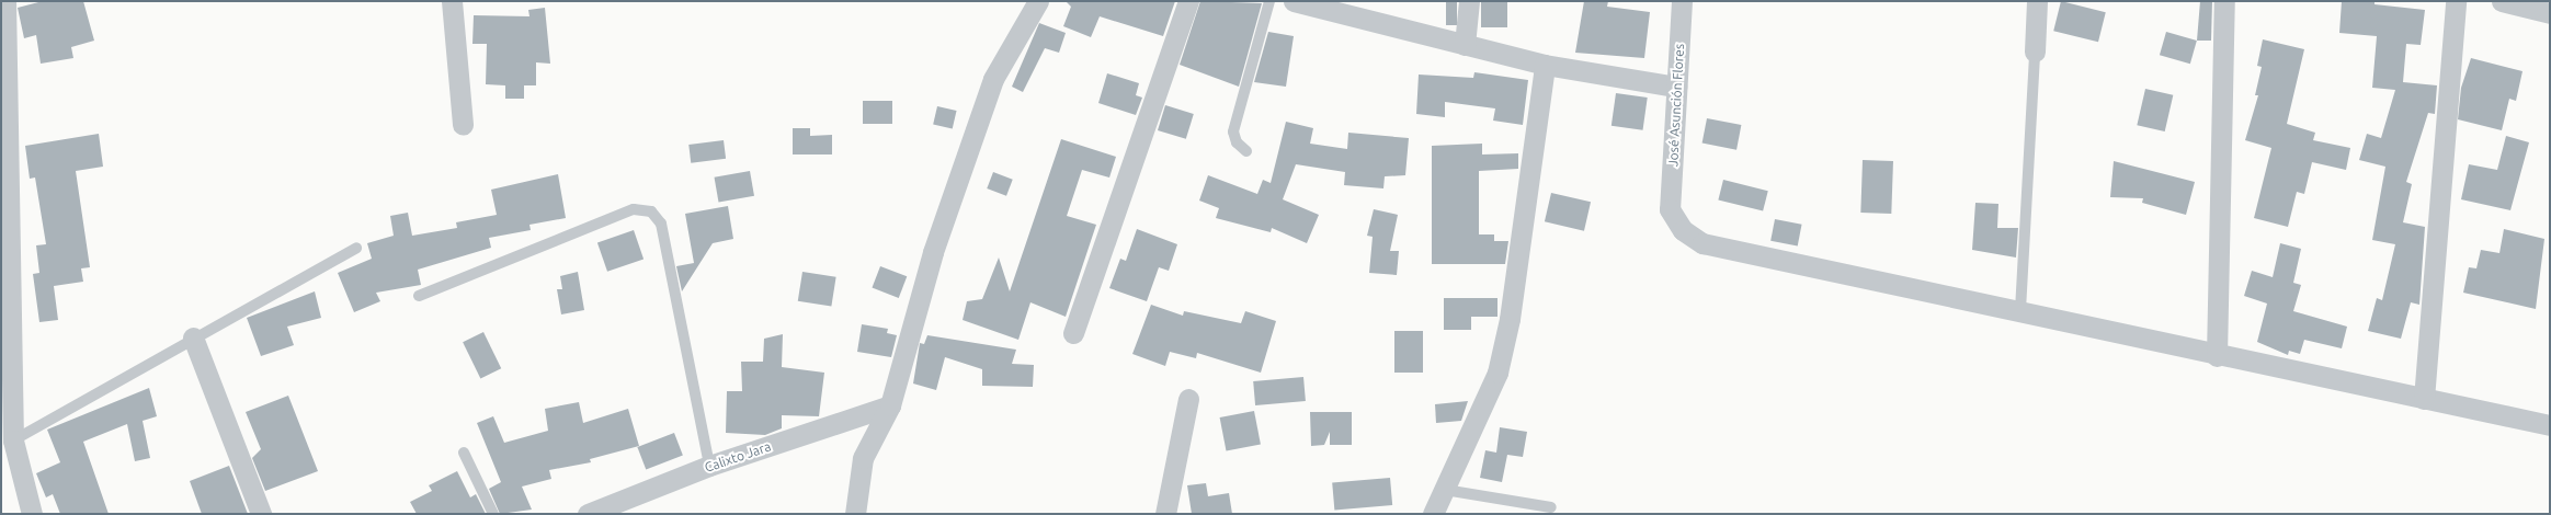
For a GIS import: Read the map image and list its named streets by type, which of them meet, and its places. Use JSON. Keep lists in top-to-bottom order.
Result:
{
  "streets": {
    "street": ["José Asunción Flores", "Calixto Jara"]
  }
}
